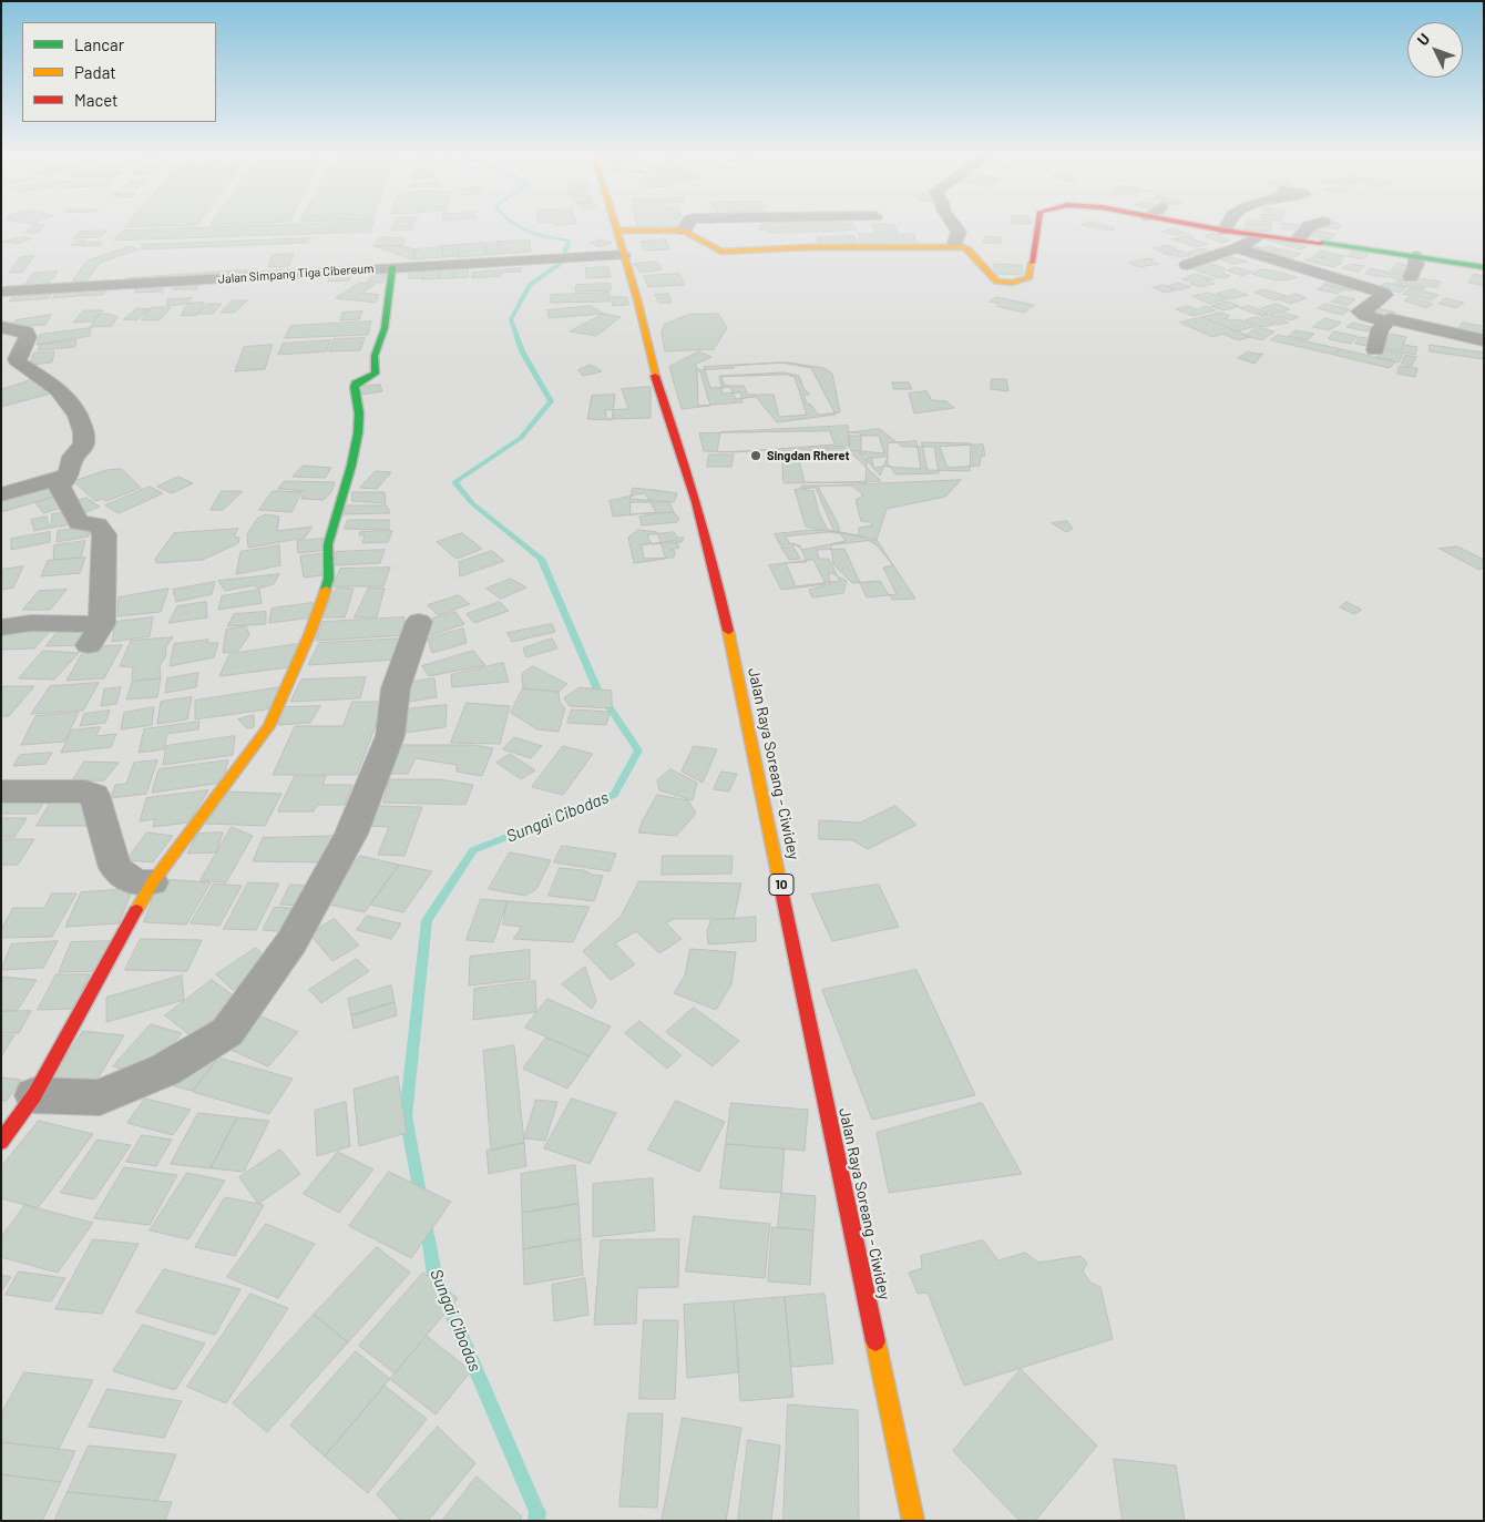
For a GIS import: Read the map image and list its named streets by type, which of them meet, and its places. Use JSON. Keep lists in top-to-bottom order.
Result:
{
  "streets": {
    "main road": ["Jalan Raya Soreang - Ciwidey", "10"],
    "street": ["Jalan Simpang Tiga Cibereum"]
  },
  "crossings": [
    ["Jalan Simpang Tiga Cibereum", "Jalan Raya Soreang - Ciwidey"]
  ],
  "water": ["Sungai Cibodas"],
  "places": ["Singdan Rheret"],
  "legend": ["Lancar", "Padat", "Macet"],
  "north": "top left"
}
